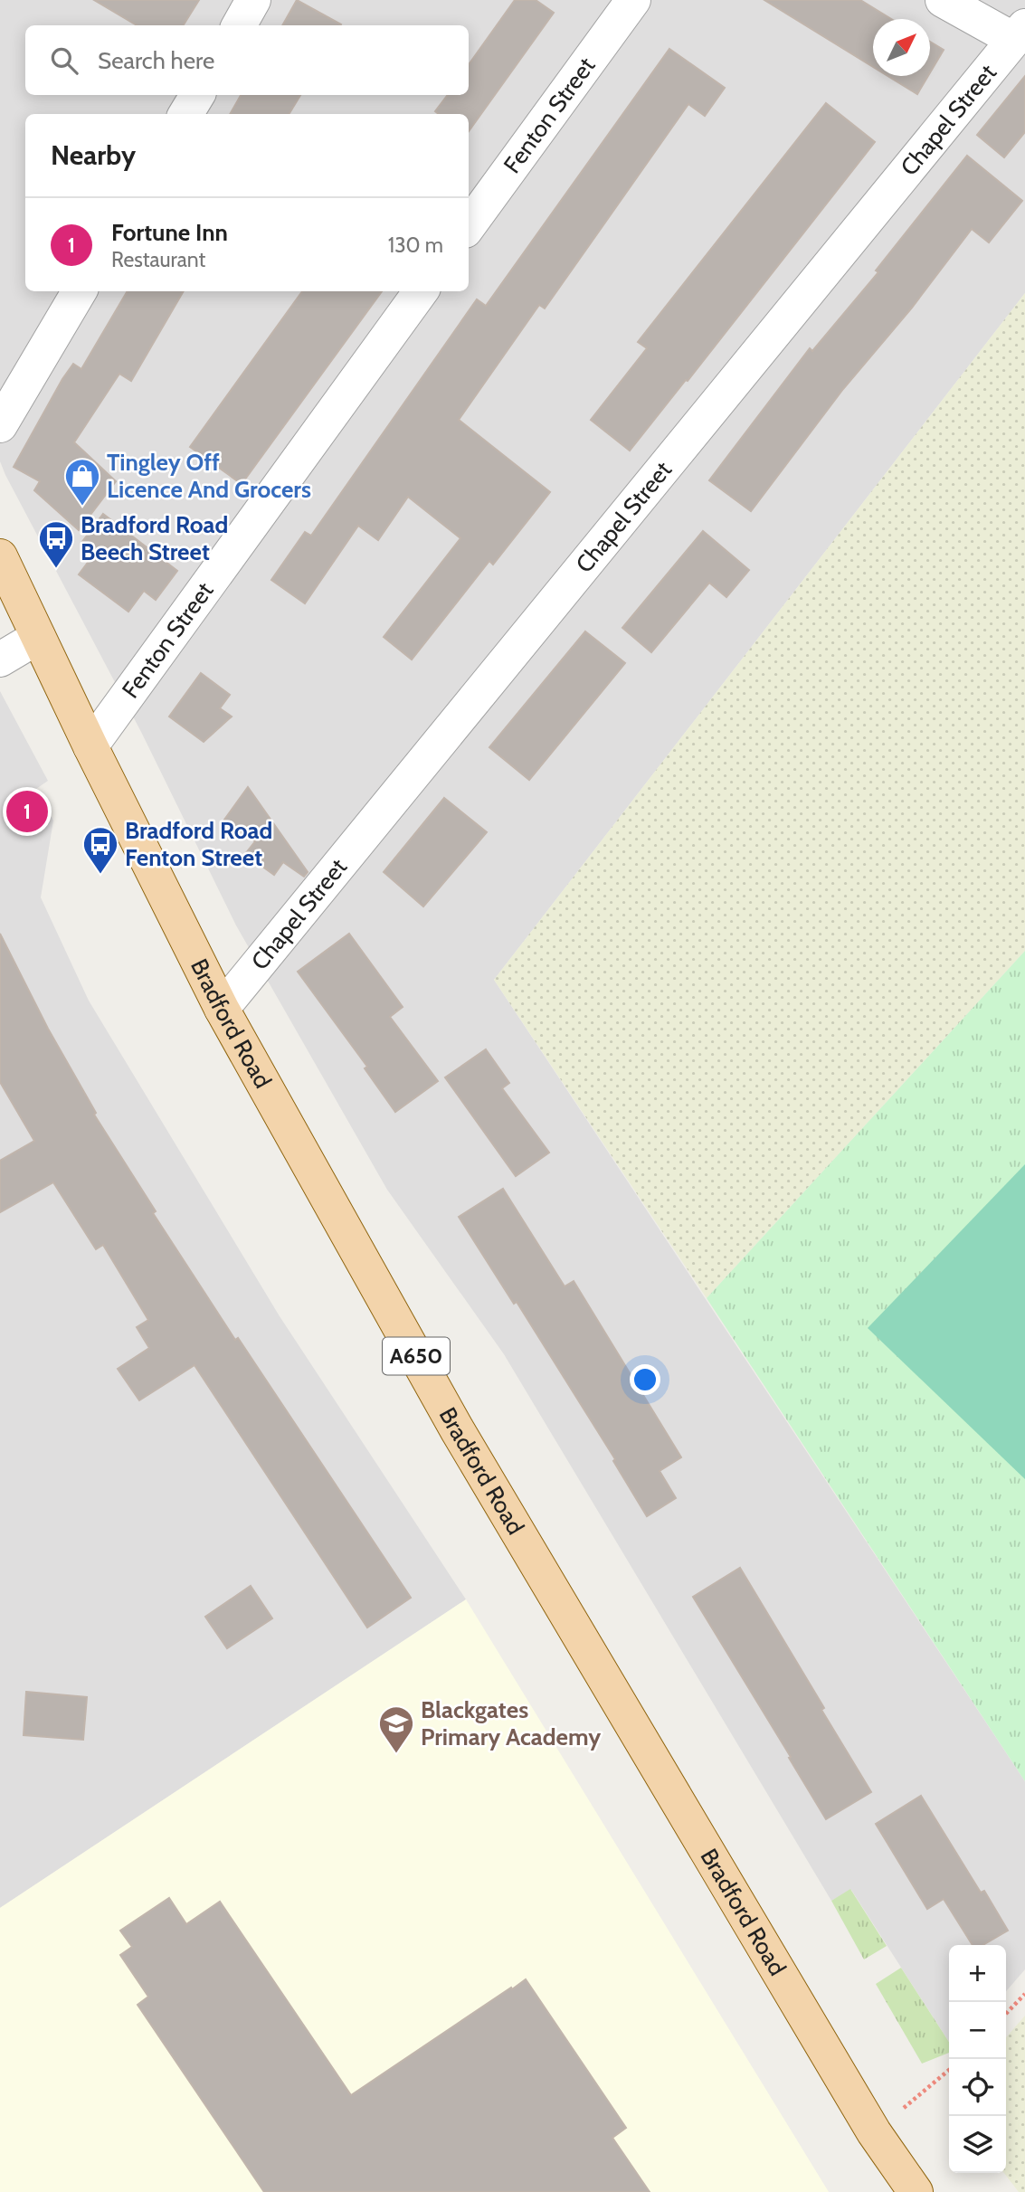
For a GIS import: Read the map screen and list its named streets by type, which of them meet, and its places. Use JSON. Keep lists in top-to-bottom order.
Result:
{
  "streets": {
    "main road": ["Bradford Road", "A650"],
    "street": ["Fenton Street", "Chapel Street"]
  },
  "crossings": [
    ["Fenton Street", "Bradford Road"],
    ["Chapel Street", "Bradford Road"]
  ],
  "places": {
    "shop": ["Tingley Off Licence And Grocers"],
    "bus stop": ["Bradford Road Beech Street", "Bradford Road Fenton Street"],
    "school or university": ["Blackgates Primary Academy"]
  },
  "north": "top right",
  "page": {
    "search": "Search here",
    "heading": "Nearby",
    "list": [
      {
        "mark": "1",
        "name": "Fortune Inn",
        "note": "Restaurant",
        "value": "130 m"
      }
    ],
    "pins": "1",
    "map_buttons": ["+", "−"]
  }
}
